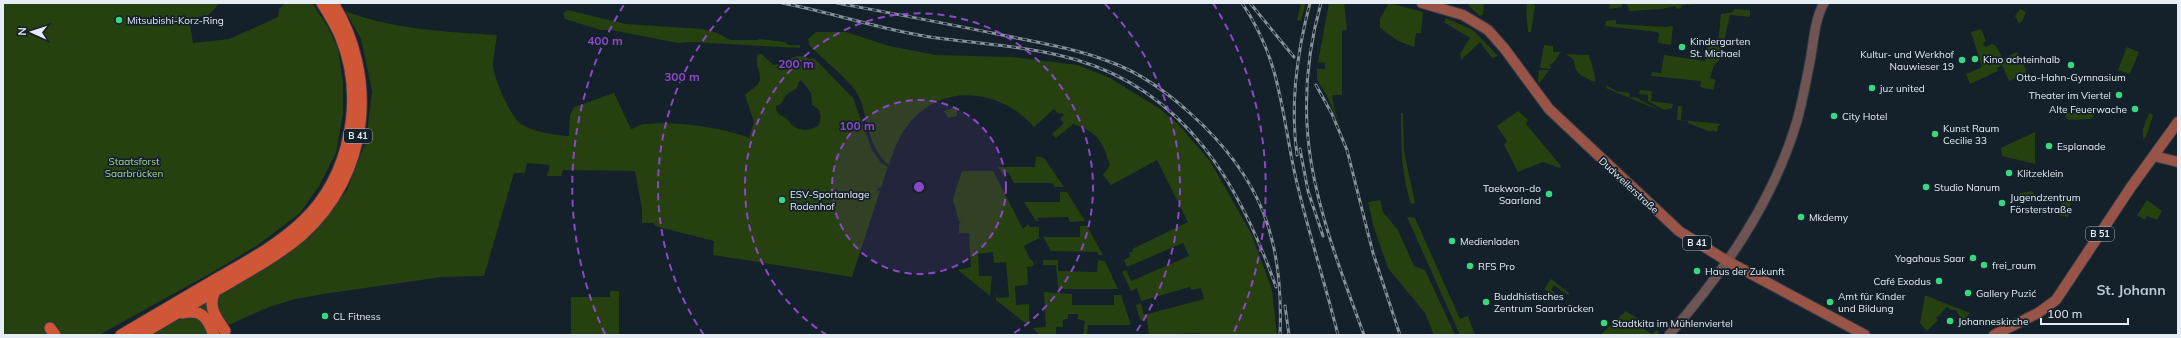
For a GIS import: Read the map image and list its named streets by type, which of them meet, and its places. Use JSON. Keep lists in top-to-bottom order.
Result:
{
  "streets": {
    "highway": ["B 41"],
    "main road": ["Dudweilerstraße", "B 51"]
  },
  "districts": ["St. Johann"],
  "parks": ["Staatsforst Saarbrücken"],
  "places": [
    "Mitsubishi-Korz-Ring",
    "Kindergarten St. Michael",
    "Kino achteinhalb",
    "Kultur- und Werkhof Nauwieser 19",
    "Otto-Hahn-Gymnasium",
    "juz united",
    "Theater im Viertel",
    "Alte Feuerwache",
    "City Hotel",
    "Kunst Raum Cecilie 33",
    "Esplanade",
    "Klitzeklein",
    "Studio Nanum",
    "Taekwon-do Saarland",
    "ESV-Sportanlage Rodenhof",
    "Jugendzentrum Försterstraße",
    "Mkdemy",
    "Medienladen",
    "Yogahaus Saar",
    "frei_raum",
    "RFS Pro",
    "Haus der Zukunft",
    "Café Exodus",
    "Gallery Puzić",
    "Buddhistisches Zentrum Saarbrücken",
    "Amt für Kinder und Bildung",
    "CL Fitness",
    "Johanneskirche",
    "Stadtkita im Mühlenviertel"
  ],
  "scale_bar": "100 m",
  "north": "left",
  "rings": [
    "400 m",
    "200 m",
    "300 m",
    "100 m"
  ]
}
